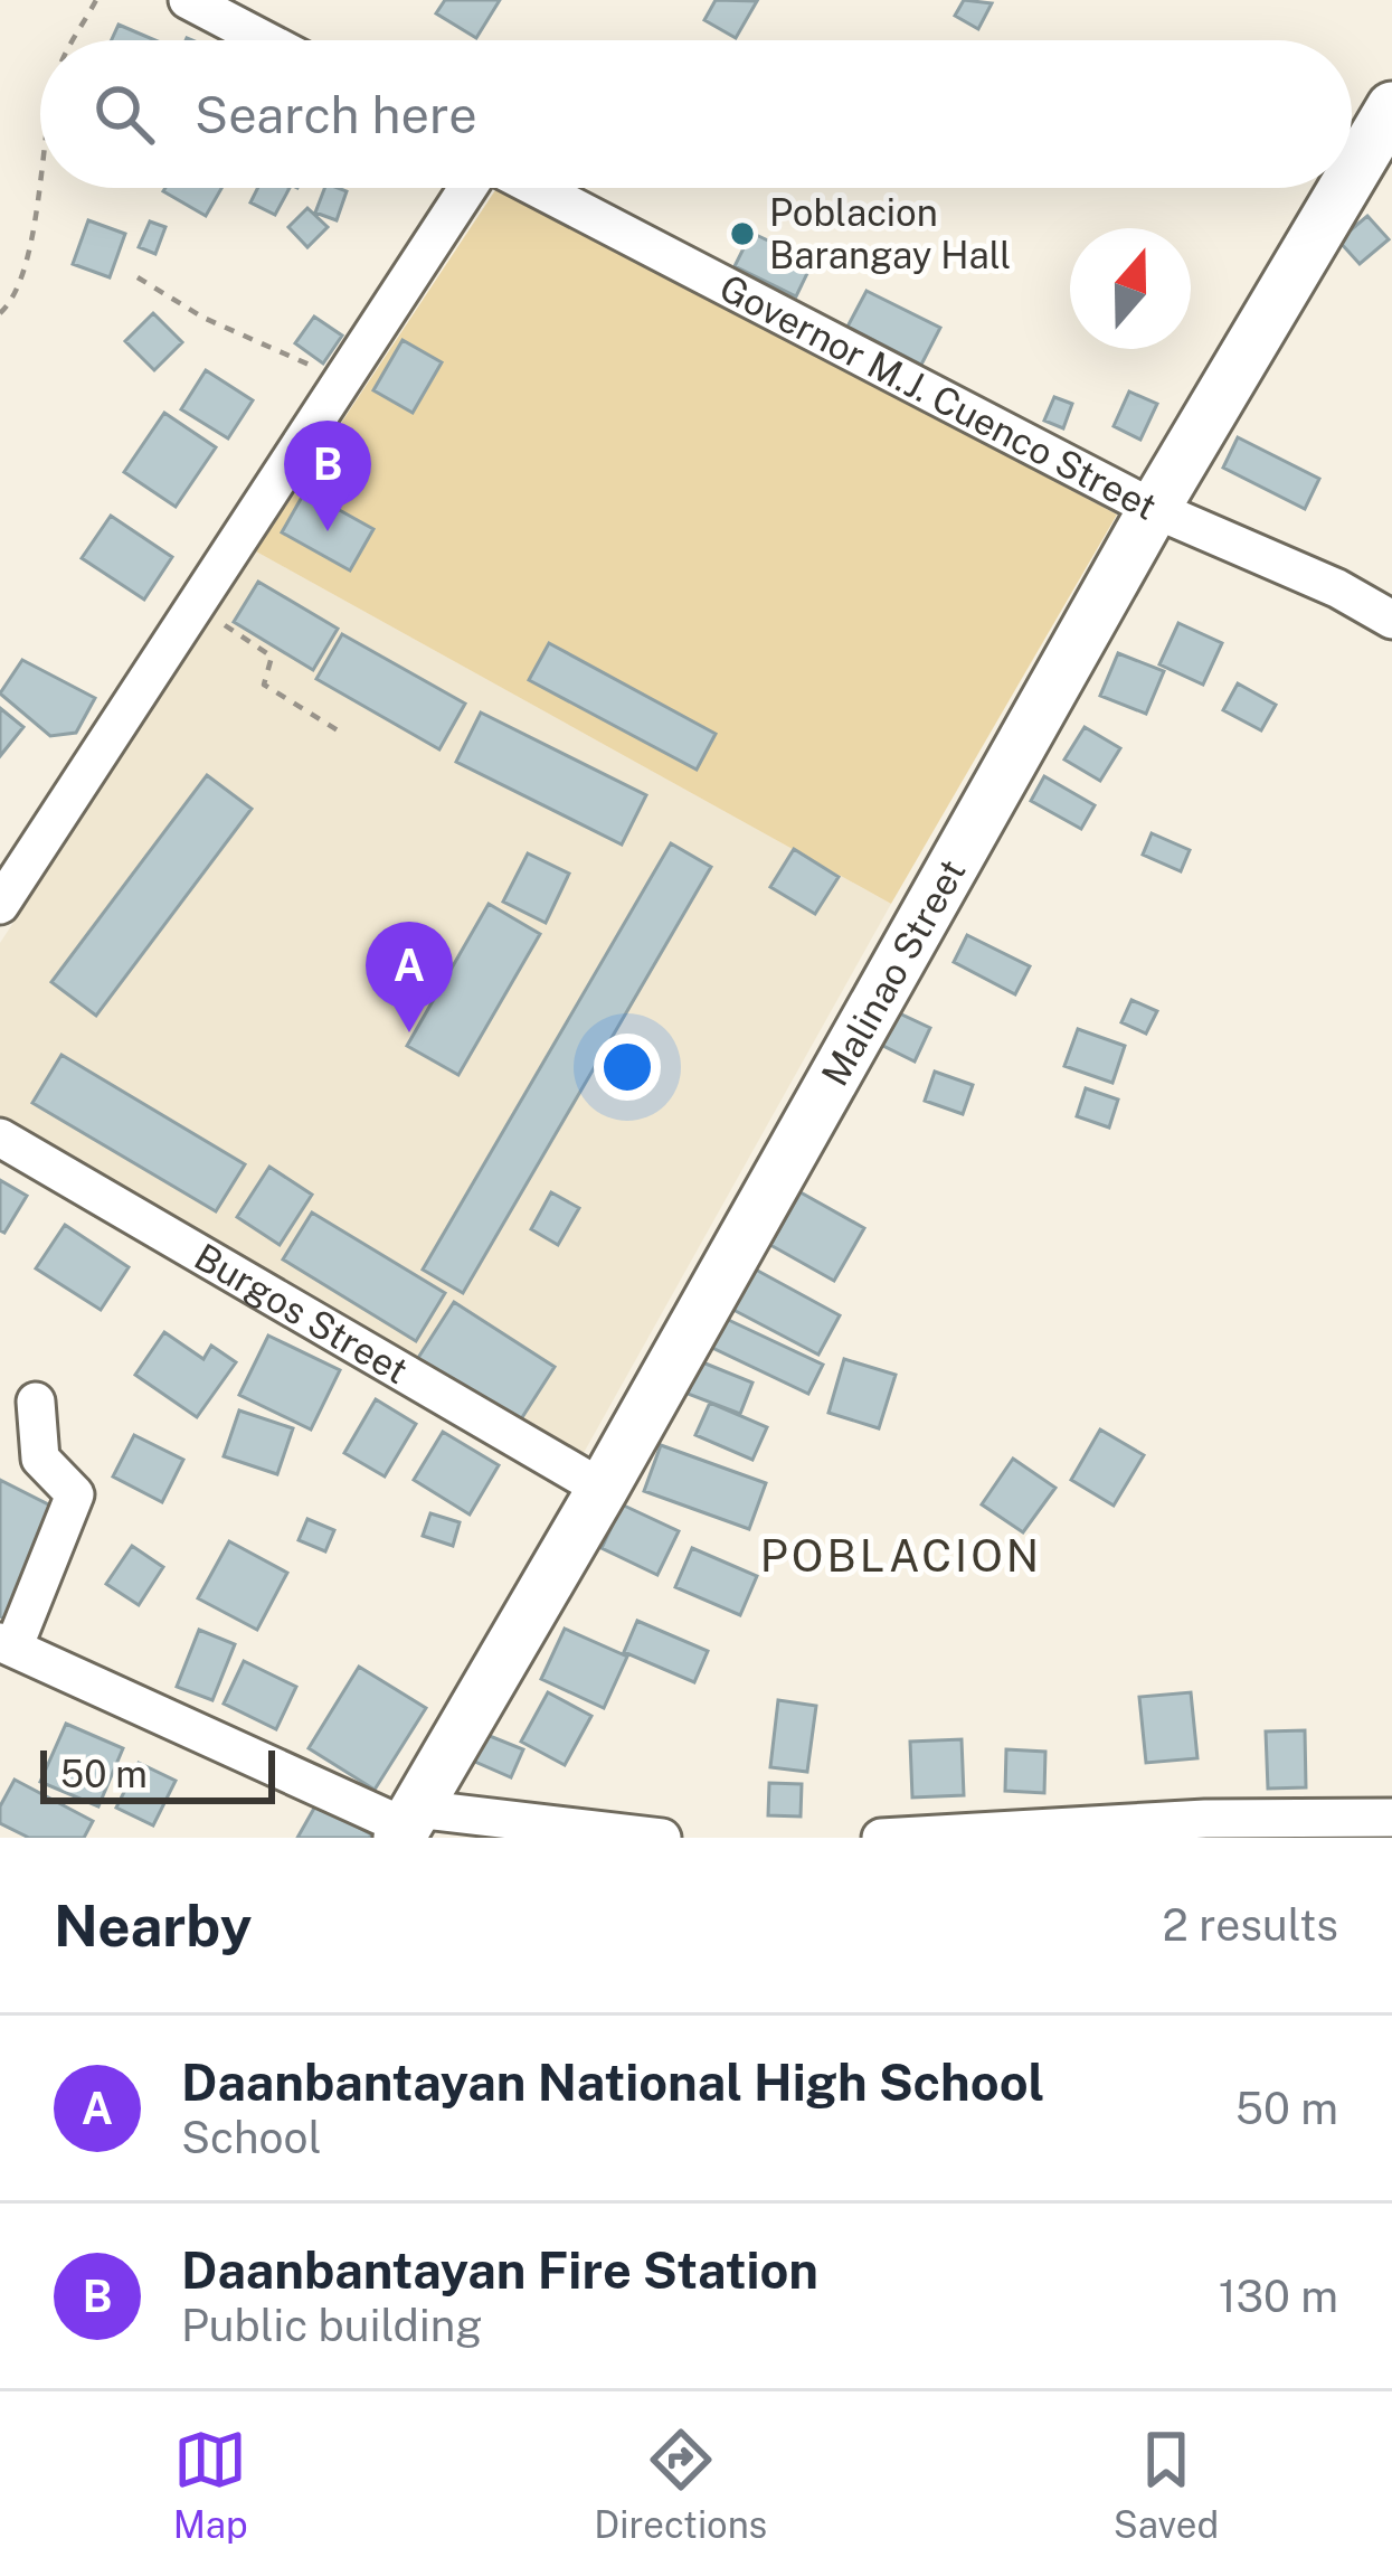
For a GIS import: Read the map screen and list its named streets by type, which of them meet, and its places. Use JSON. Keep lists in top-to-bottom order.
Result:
{
  "streets": {
    "main road": ["Malinao Street"],
    "street": ["Governor M.J. Cuenco Street", "Burgos Street"]
  },
  "crossings": [
    ["Governor M.J. Cuenco Street", "Malinao Street"],
    ["Malinao Street", "Burgos Street"]
  ],
  "districts": ["POBLACION"],
  "places": ["Poblacion Barangay Hall"],
  "scale_bar": "50 m",
  "north": "top",
  "page": {
    "search": "Search here",
    "pins": ["B", "A"],
    "scale": "50 m",
    "heading": ["Nearby", "2 results"],
    "list": [
      {
        "mark": "A",
        "name": "Daanbantayan National High School",
        "note": "School",
        "value": "50 m"
      },
      {
        "mark": "B",
        "name": "Daanbantayan Fire Station",
        "note": "Public building",
        "value": "130 m"
      }
    ],
    "nav": ["Map", "Directions", "Saved"]
  }
}
